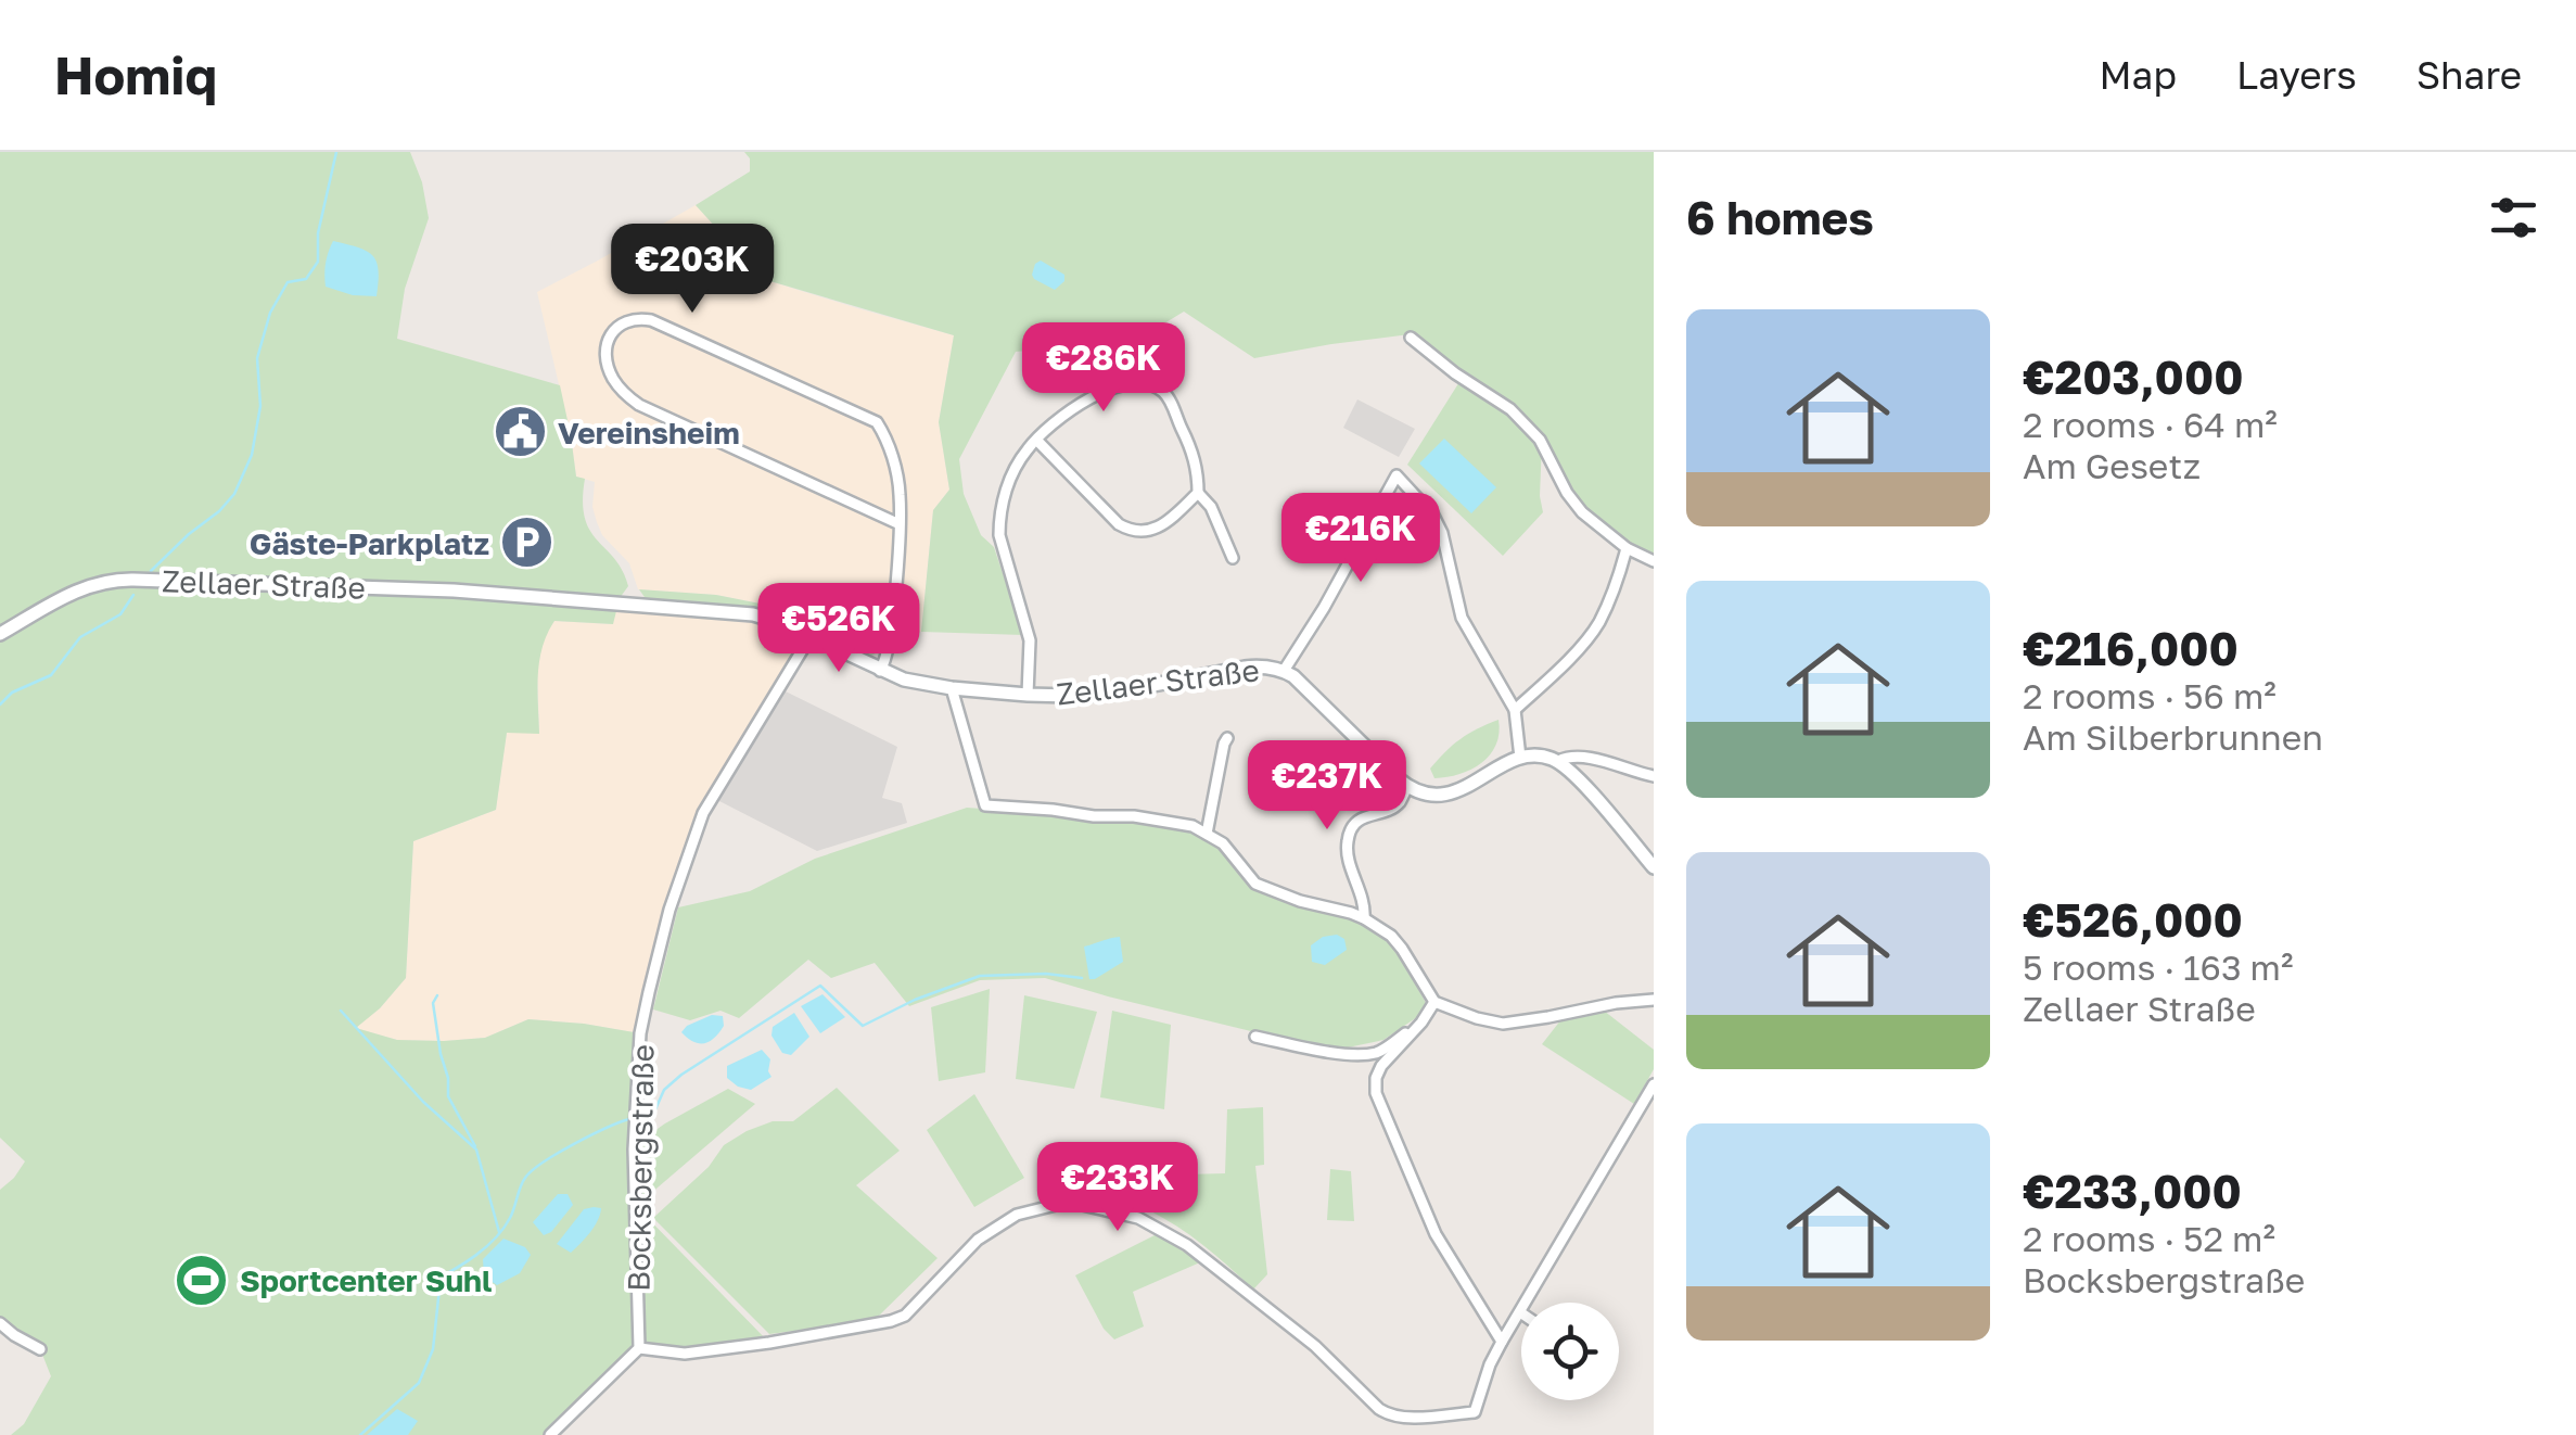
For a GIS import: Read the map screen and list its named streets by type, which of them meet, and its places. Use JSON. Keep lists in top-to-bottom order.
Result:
{
  "streets": {
    "street": ["Zellaer Straße", "Bocksbergstraße"]
  },
  "crossings": [
    ["Zellaer Straße", "Bocksbergstraße"]
  ],
  "places": {
    "public building": ["Vereinsheim"],
    "parking": ["Gäste-Parkplatz"],
    "sports": ["Sportcenter Suhl"]
  },
  "page": {
    "header": "Homiq",
    "nav": ["Map", "Layers", "Share"],
    "heading": "6 homes",
    "price": [
      "€203K",
      "€286K",
      "€216K",
      "€526K",
      "€237K",
      "€233K"
    ],
    "list": [
      {
        "name": "€203,000",
        "note": "2 rooms · 64 m² · Am Gesetz"
      },
      {
        "name": "€216,000",
        "note": "2 rooms · 56 m² · Am Silberbrunnen"
      },
      {
        "name": "€526,000",
        "note": "5 rooms · 163 m² · Zellaer Straße"
      },
      {
        "name": "€233,000",
        "note": "2 rooms · 52 m² · Bocksbergstraße"
      }
    ]
  }
}
